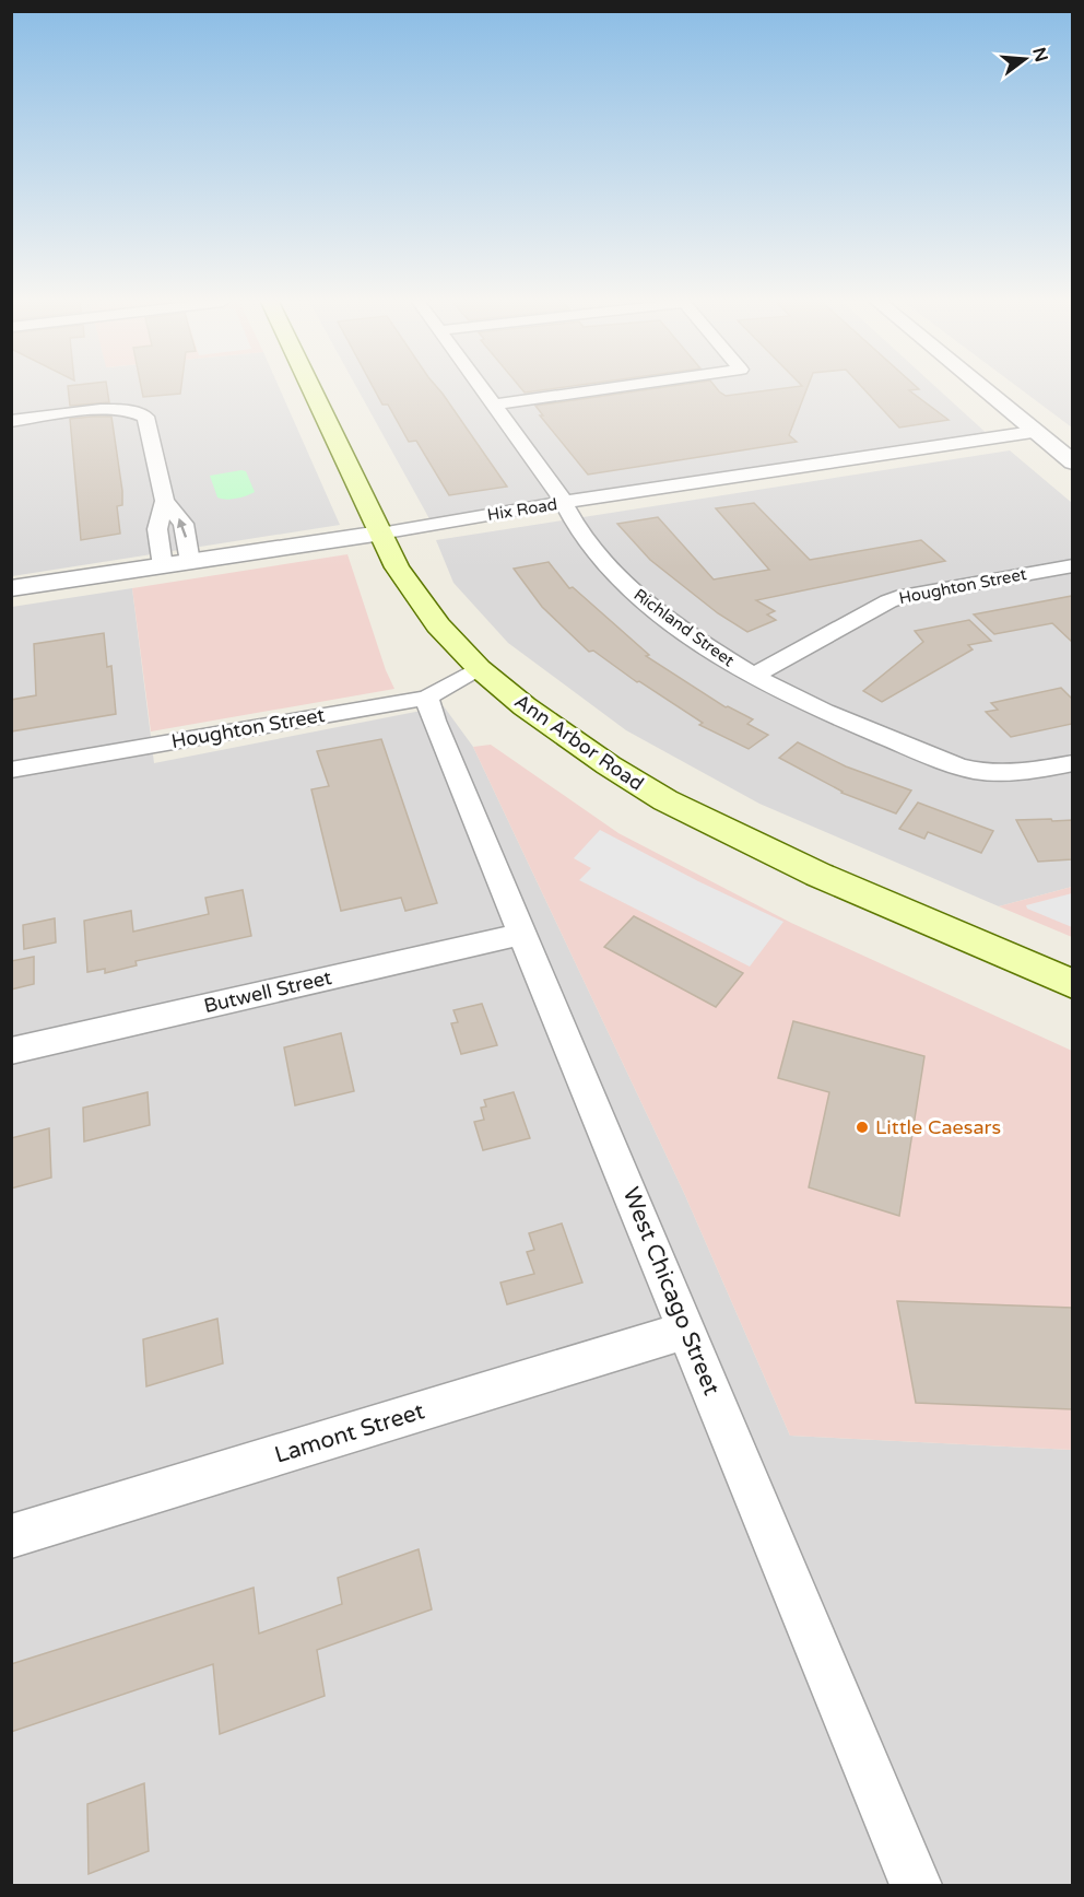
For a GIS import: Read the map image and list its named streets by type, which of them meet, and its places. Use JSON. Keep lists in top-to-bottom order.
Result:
{
  "streets": {
    "main road": ["Ann Arbor Road"],
    "street": [
      "Hix Road",
      "Houghton Street",
      "Richland Street",
      "Butwell Street",
      "West Chicago Street",
      "Lamont Street"
    ]
  },
  "crossings": [
    ["Hix Road", "Richland Street"],
    ["Hix Road", "Ann Arbor Road"],
    ["Houghton Street", "Richland Street"],
    ["Houghton Street", "Ann Arbor Road"],
    ["Houghton Street", "West Chicago Street"],
    ["Butwell Street", "West Chicago Street"],
    ["West Chicago Street", "Lamont Street"]
  ],
  "places": ["Little Caesars"],
  "north": "right"
}
